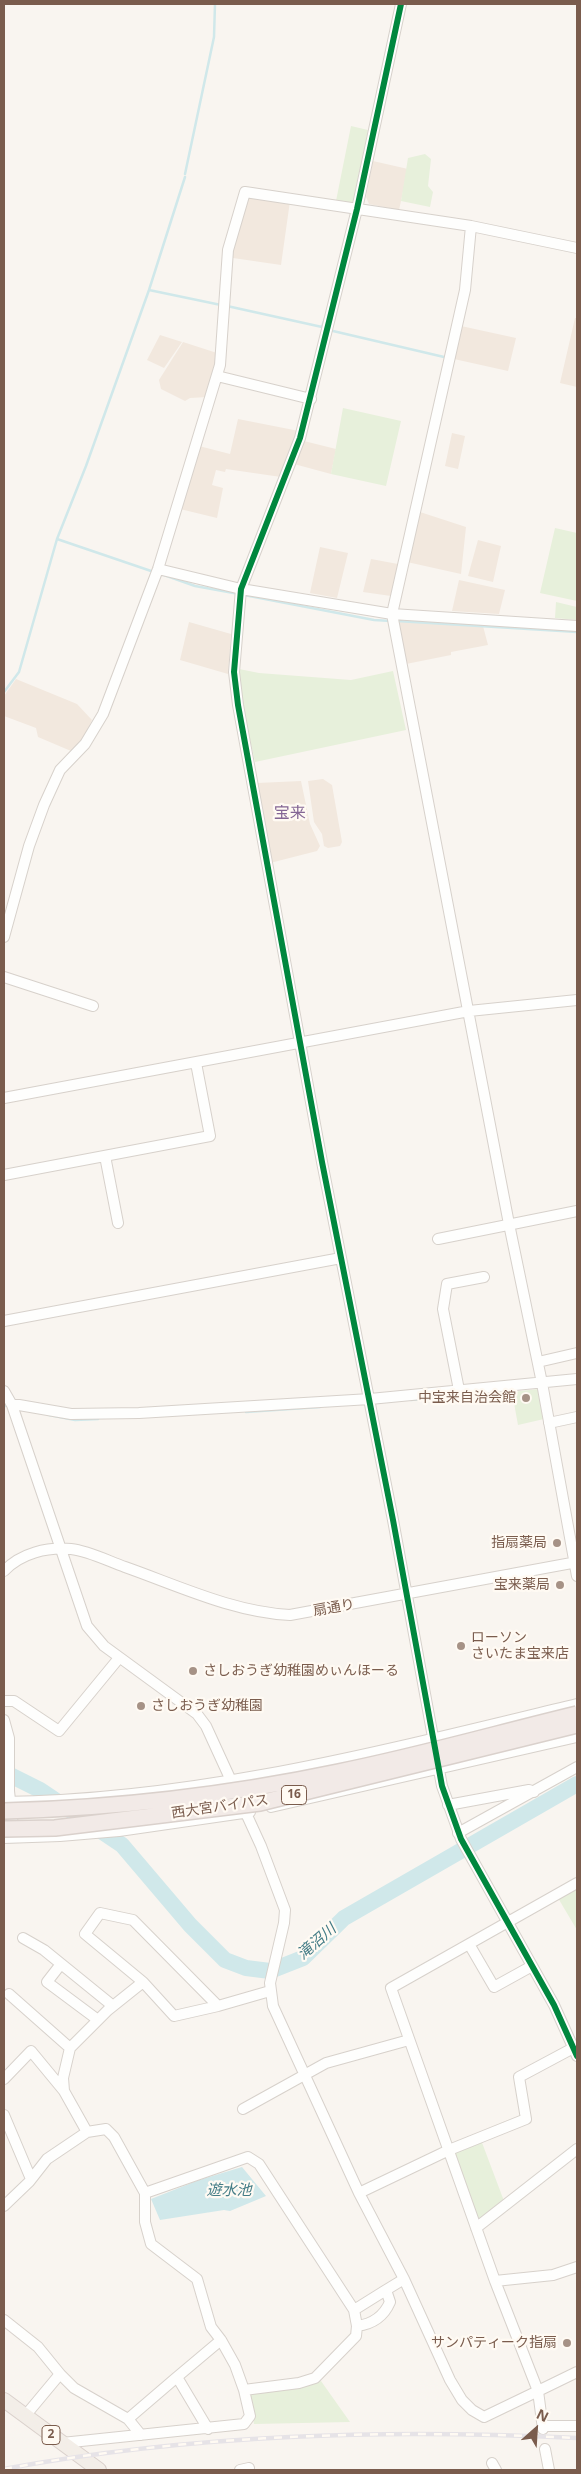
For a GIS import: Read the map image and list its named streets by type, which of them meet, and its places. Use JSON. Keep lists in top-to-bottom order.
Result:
{
  "streets": {
    "highway": ["16", "西大宮バイパス"],
    "main road": ["2"],
    "street": ["扇通り"]
  },
  "districts": ["宝来"],
  "water": ["滝沼川", "遊水池"],
  "places": [
    "中宝来自治会館",
    "指扇薬局",
    "宝来薬局",
    "ローソン さいたま宝来店",
    "さしおうぎ幼稚園めぃんほーる",
    "さしおうぎ幼稚園",
    "サンパティーク指扇"
  ],
  "north": "top right"
}
